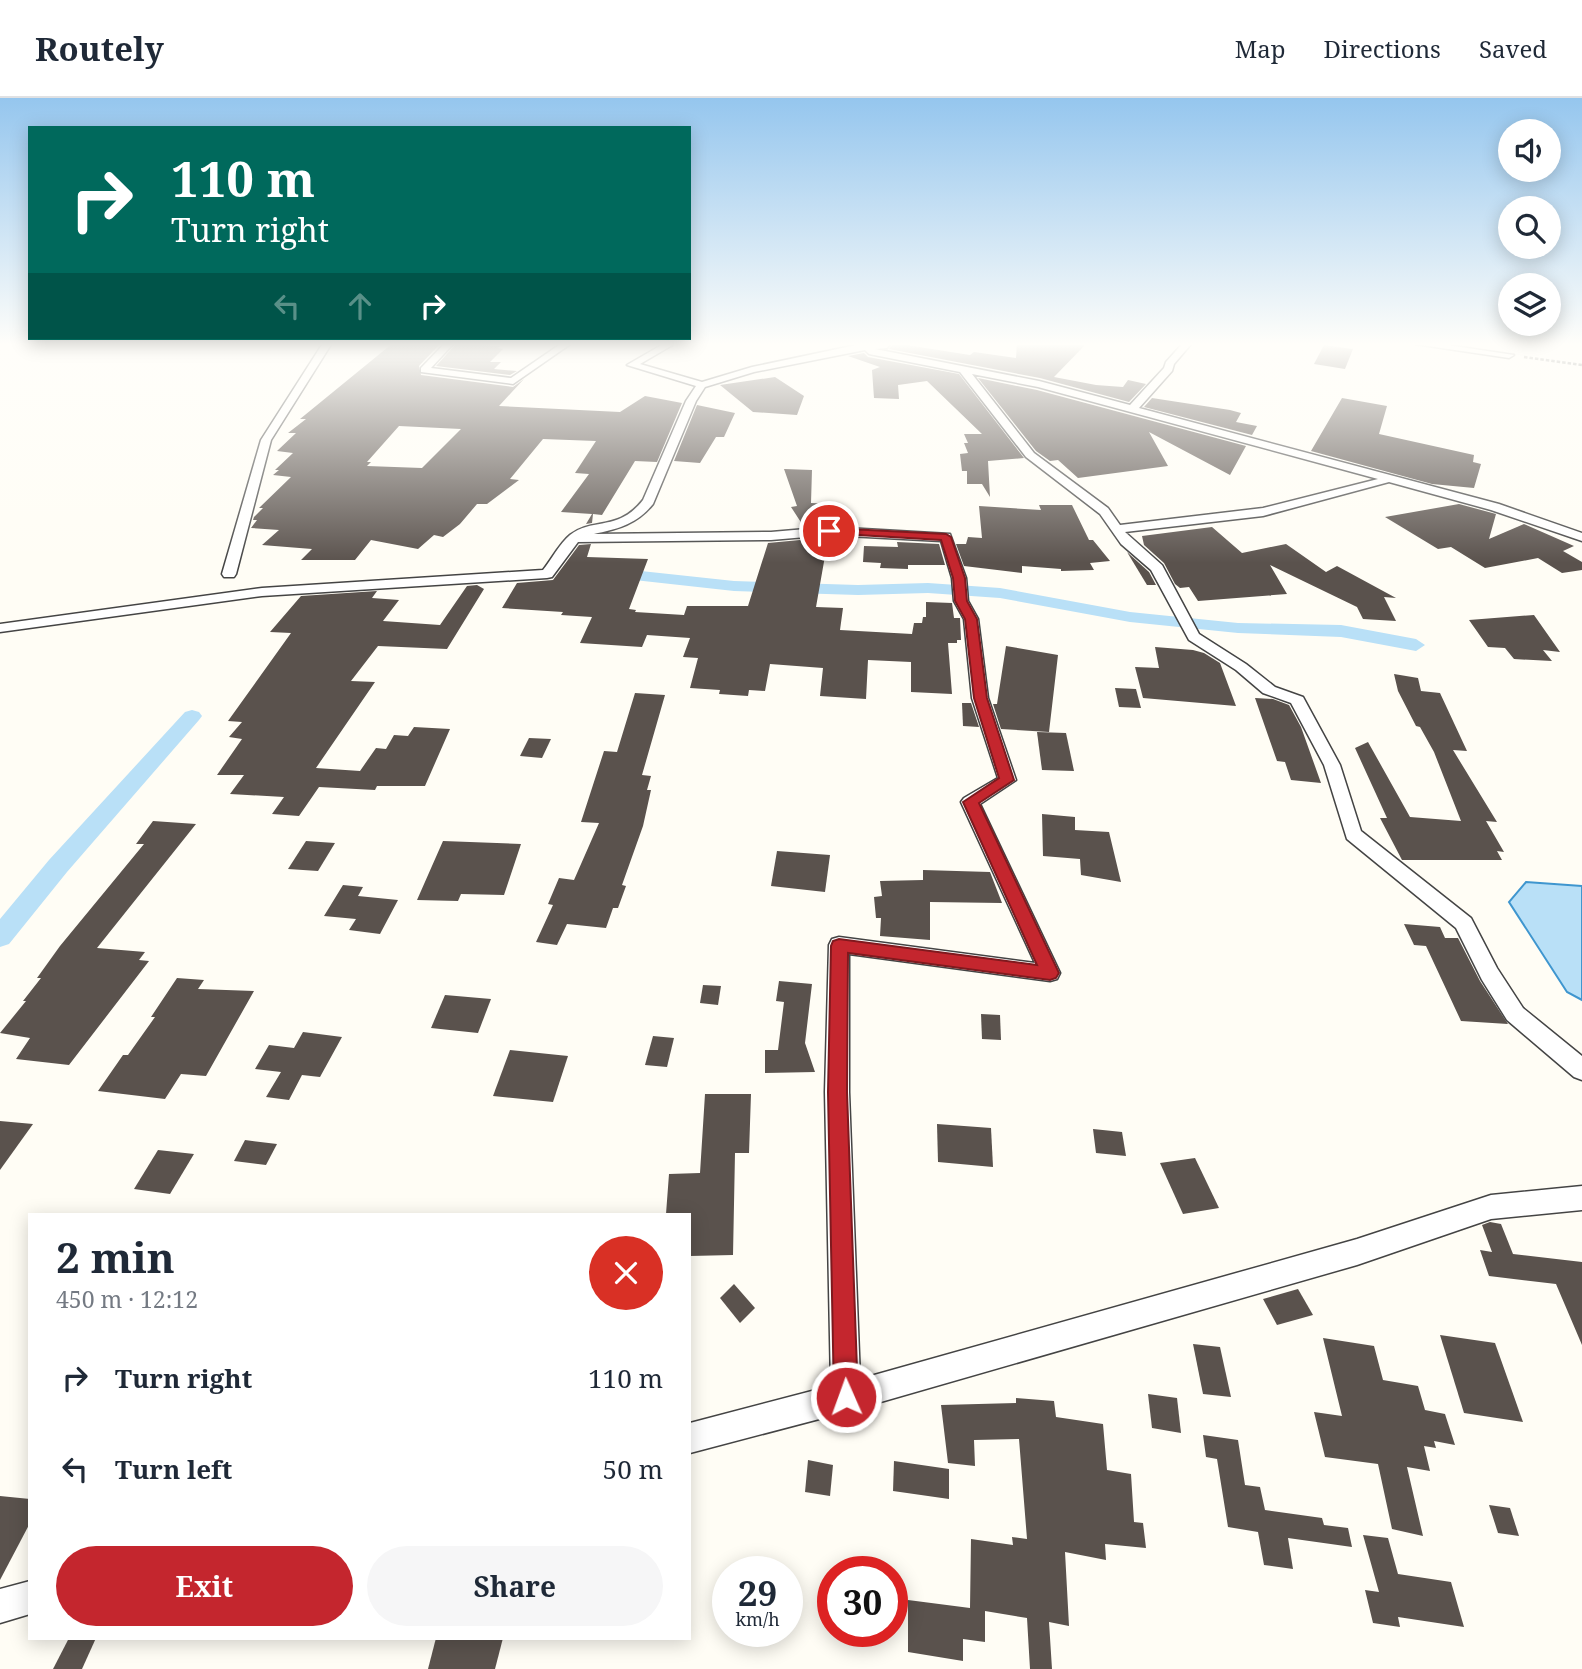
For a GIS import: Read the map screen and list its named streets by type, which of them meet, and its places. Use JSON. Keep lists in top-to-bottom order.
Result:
{
  "page": {
    "header": "Routely",
    "nav": ["Map", "Directions", "Saved"],
    "turn": ["110 m", "Turn right"],
    "heading": ["2 min", "450 m · 12:12"],
    "list": [
      {
        "name": "Turn right",
        "value": "110 m"
      },
      {
        "name": "Turn left",
        "value": "50 m"
      }
    ],
    "buttons": ["Exit", "Share"],
    "speed": "29 km/h",
    "limit": "30"
  }
}
